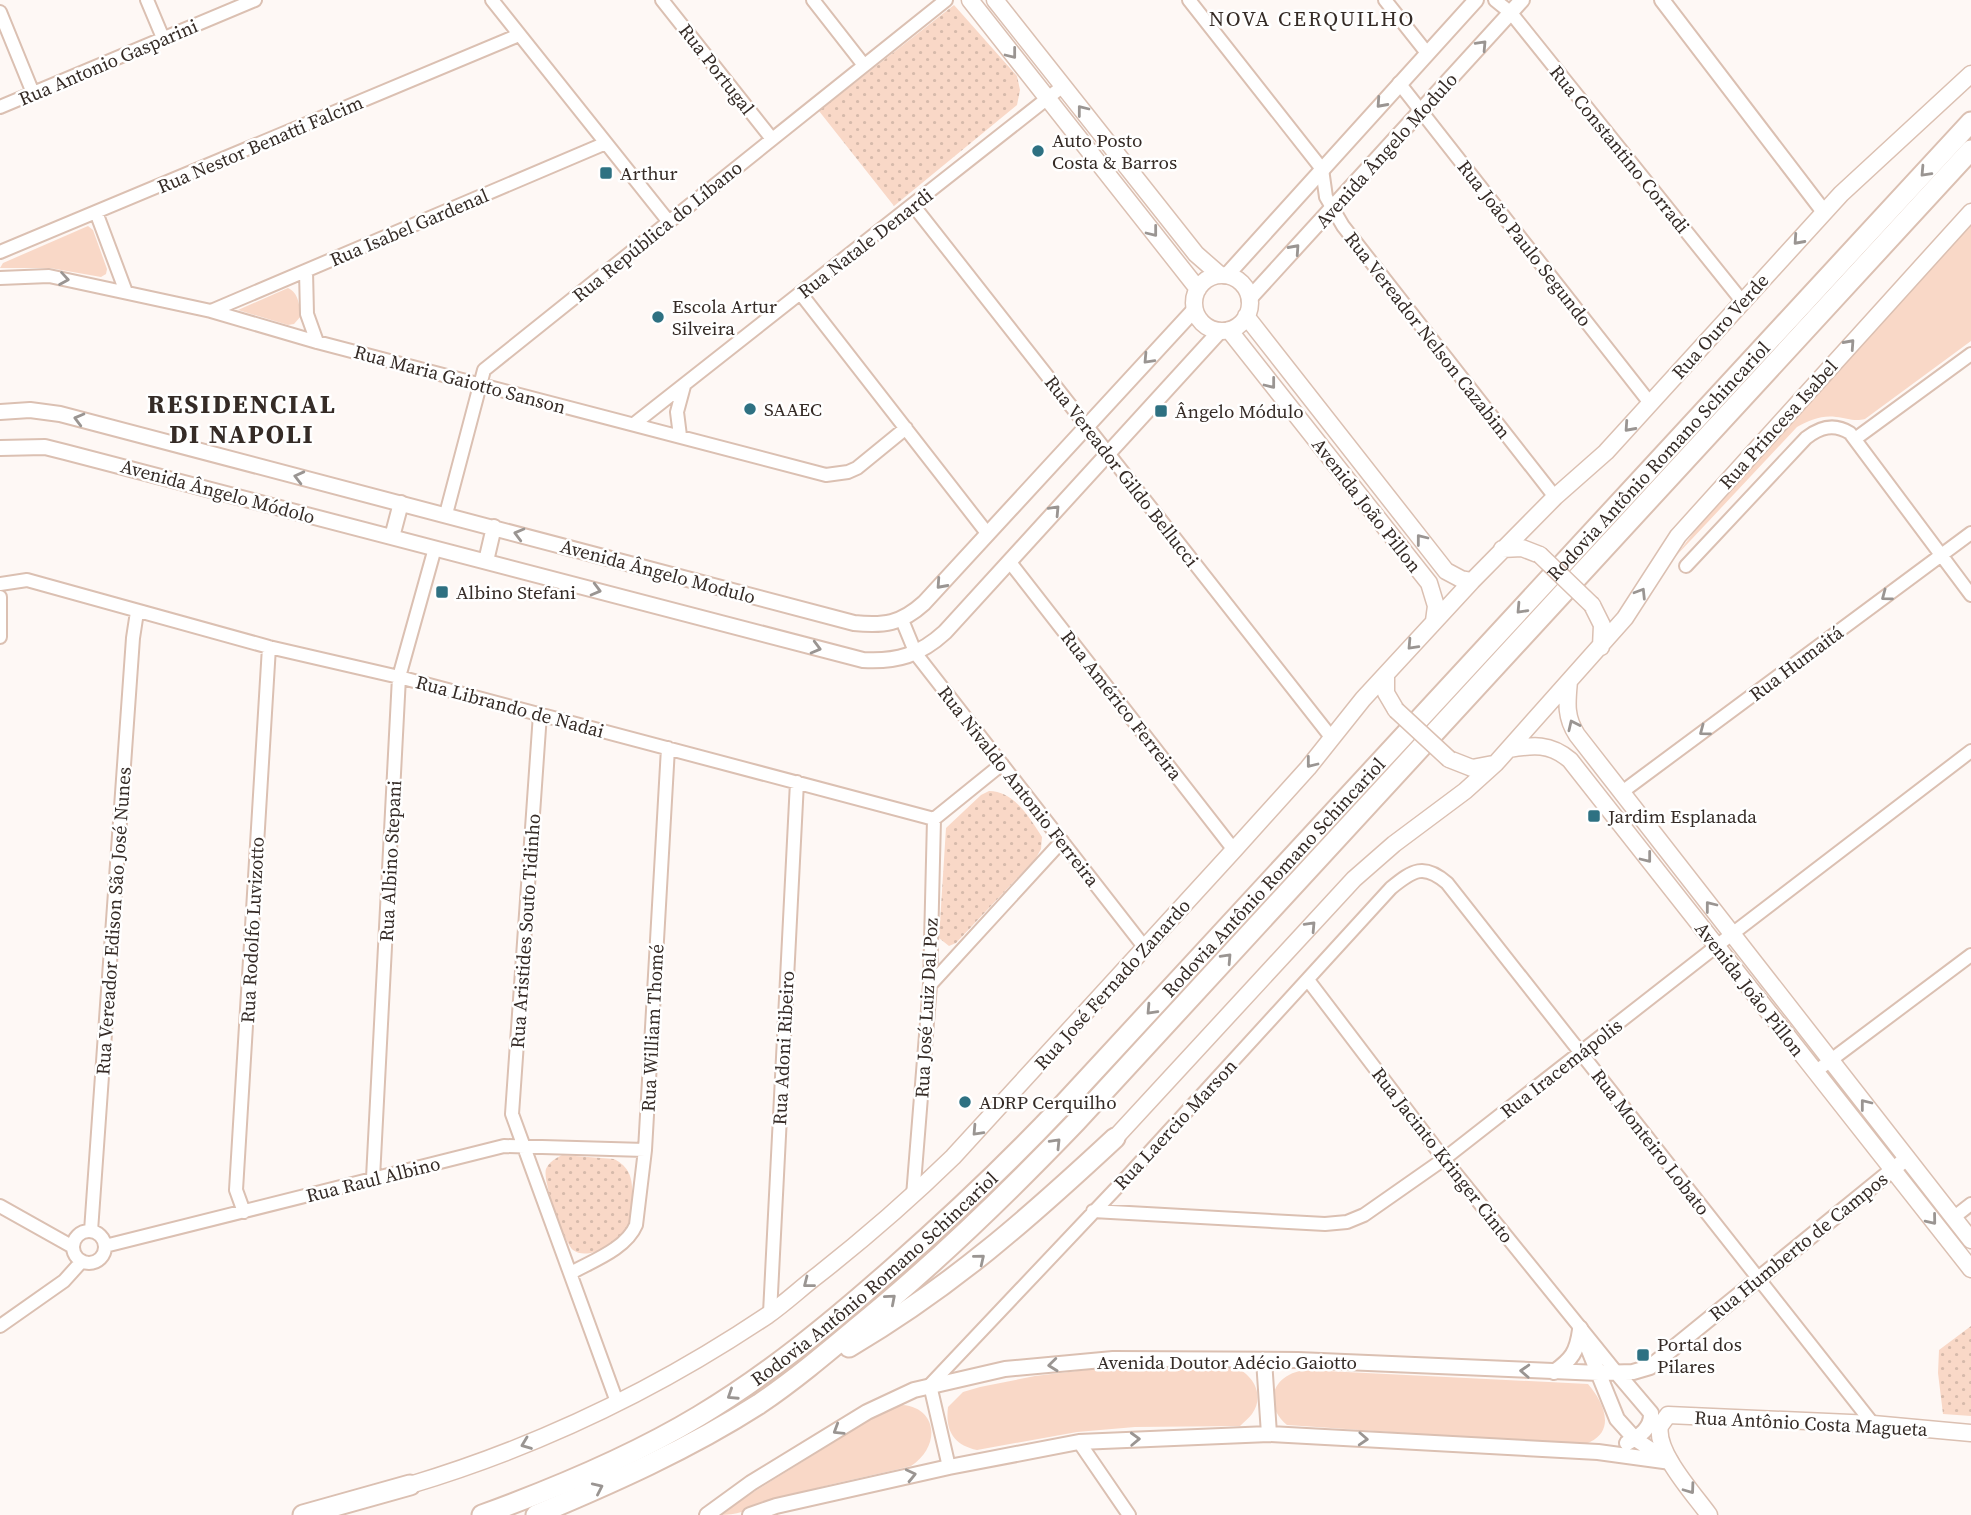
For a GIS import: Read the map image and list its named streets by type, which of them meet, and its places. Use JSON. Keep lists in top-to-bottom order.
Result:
{
  "streets": {
    "highway": ["Rodovia Antônio Romano Schincariol"],
    "main road": [
      "Rua Ouro Verde",
      "Rua Princesa Isabel",
      "Avenida João Pillon",
      "Rua José Fernado Zanardo",
      "Rua Antônio Costa Magueta"
    ],
    "street": [
      "Rua Antonio Gasparini",
      "Rua Portugal",
      "Rua Nestor Benatti Falcim",
      "Rua Constantino Corradi",
      "Avenida Ângelo Modulo",
      "Rua Isabel Gardenal",
      "Rua República do Líbano",
      "Rua Natale Denardi",
      "Rua João Paulo Segundo",
      "Rua Vereador Nelson Cazabim",
      "Rua Maria Gaiotto Sanson",
      "Rua Vereador Gildo Bellucci",
      "Avenida Ângelo Módolo",
      "Rua Humaitá",
      "Rua Américo Ferreira",
      "Rua Librando de Nadai",
      "Rua Nivaldo Antonio Ferreira",
      "Rua Albino Stepani",
      "Rua Vereador Edison São José Nunes",
      "Rua Rodolfo Luvizotto",
      "Rua Aristides Souto Tidinho",
      "Rua José Luiz Dal Poz",
      "Rua William Thomé",
      "Rua Adoni Ribeiro",
      "Rua Iracemápolis",
      "Rua Laercio Marson",
      "Rua Monteiro Lobato",
      "Rua Jacinto Kringer Cinto",
      "Rua Raul Albino",
      "Rua Humberto de Campos",
      "Avenida Doutor Adécio Gaiotto"
    ]
  },
  "crossings": [
    ["Rua Portugal", "Rua República do Líbano"],
    ["Rua Constantino Corradi", "Avenida Ângelo Modulo"],
    ["Rua Constantino Corradi", "Rua Ouro Verde"],
    ["Avenida Ângelo Modulo", "Rua República do Líbano"],
    ["Avenida Ângelo Modulo", "Rua João Paulo Segundo"],
    ["Avenida Ângelo Modulo", "Rua Vereador Nelson Cazabim"],
    ["Avenida Ângelo Modulo", "Rua Vereador Gildo Bellucci"],
    ["Avenida Ângelo Modulo", "Avenida Ângelo Módolo"],
    ["Avenida Ângelo Modulo", "Avenida João Pillon"],
    ["Avenida Ângelo Modulo", "Rua Américo Ferreira"],
    ["Avenida Ângelo Modulo", "Rua Nivaldo Antonio Ferreira"],
    ["Avenida Ângelo Modulo", "Rua Albino Stepani"],
    ["Rua Isabel Gardenal", "Rua Maria Gaiotto Sanson"],
    ["Rua República do Líbano", "Rua Maria Gaiotto Sanson"],
    ["Rua Natale Denardi", "Rua Maria Gaiotto Sanson"],
    ["Rua Natale Denardi", "Rua Vereador Gildo Bellucci"],
    ["Rua João Paulo Segundo", "Rua Ouro Verde"],
    ["Rua Ouro Verde", "Rua Vereador Nelson Cazabim"],
    ["Rua Ouro Verde", "Rua Princesa Isabel"],
    ["Rua Ouro Verde", "Avenida João Pillon"],
    ["Rua Ouro Verde", "Rua José Fernado Zanardo"],
    ["Rua Princesa Isabel", "Avenida João Pillon"],
    ["Rua Princesa Isabel", "Rua José Fernado Zanardo"],
    ["Rua Vereador Gildo Bellucci", "Rua José Fernado Zanardo"],
    ["Avenida Ângelo Módolo", "Rua Albino Stepani"],
    ["Avenida João Pillon", "Rua Humaitá"],
    ["Avenida João Pillon", "Rua José Fernado Zanardo"],
    ["Avenida João Pillon", "Rua Iracemápolis"],
    ["Avenida João Pillon", "Rua Humberto de Campos"],
    ["Rua Américo Ferreira", "Rua José Fernado Zanardo"],
    ["Rua Librando de Nadai", "Rua Albino Stepani"],
    ["Rua Librando de Nadai", "Rua Vereador Edison São José Nunes"],
    ["Rua Librando de Nadai", "Rua Rodolfo Luvizotto"],
    ["Rua Librando de Nadai", "Rua Aristides Souto Tidinho"],
    ["Rua Librando de Nadai", "Rua José Luiz Dal Poz"],
    ["Rua Librando de Nadai", "Rua William Thomé"],
    ["Rua Librando de Nadai", "Rua Adoni Ribeiro"],
    ["Rua Nivaldo Antonio Ferreira", "Rua José Fernado Zanardo"],
    ["Rua Albino Stepani", "Rua Raul Albino"],
    ["Rua Vereador Edison São José Nunes", "Rua Raul Albino"],
    ["Rua Rodolfo Luvizotto", "Rua Raul Albino"],
    ["Rua Aristides Souto Tidinho", "Rua José Fernado Zanardo"],
    ["Rua Aristides Souto Tidinho", "Rua William Thomé"],
    ["Rua Aristides Souto Tidinho", "Rua Raul Albino"],
    ["Rua José Fernado Zanardo", "Rua José Luiz Dal Poz"],
    ["Rua José Fernado Zanardo", "Rua Adoni Ribeiro"],
    ["Rua William Thomé", "Rua Raul Albino"],
    ["Rua Iracemápolis", "Rua Laercio Marson"],
    ["Rua Iracemápolis", "Rua Monteiro Lobato"],
    ["Rua Iracemápolis", "Rua Jacinto Kringer Cinto"],
    ["Rua Laercio Marson", "Rua Monteiro Lobato"],
    ["Rua Laercio Marson", "Rua Jacinto Kringer Cinto"],
    ["Rua Laercio Marson", "Avenida Doutor Adécio Gaiotto"],
    ["Rua Monteiro Lobato", "Rua Humberto de Campos"],
    ["Rua Monteiro Lobato", "Rua Antônio Costa Magueta"],
    ["Rua Jacinto Kringer Cinto", "Rua Humberto de Campos"],
    ["Rua Jacinto Kringer Cinto", "Avenida Doutor Adécio Gaiotto"],
    ["Rua Humberto de Campos", "Avenida Doutor Adécio Gaiotto"]
  ],
  "one_way": ["Rua Ouro Verde", "Rua Princesa Isabel", "Rua Humaitá"],
  "districts": ["NOVA CERQUILHO", "RESIDENCIAL DI NAPOLI"],
  "places": {
    "other": [
      "Auto Posto Costa & Barros",
      "Escola Artur Silveira",
      "SAAEC",
      "ADRP Cerquilho"
    ],
    "transit": [
      "Arthur",
      "Ângelo Módulo",
      "Albino Stefani",
      "Jardim Esplanada",
      "Portal dos Pilares"
    ]
  }
}
